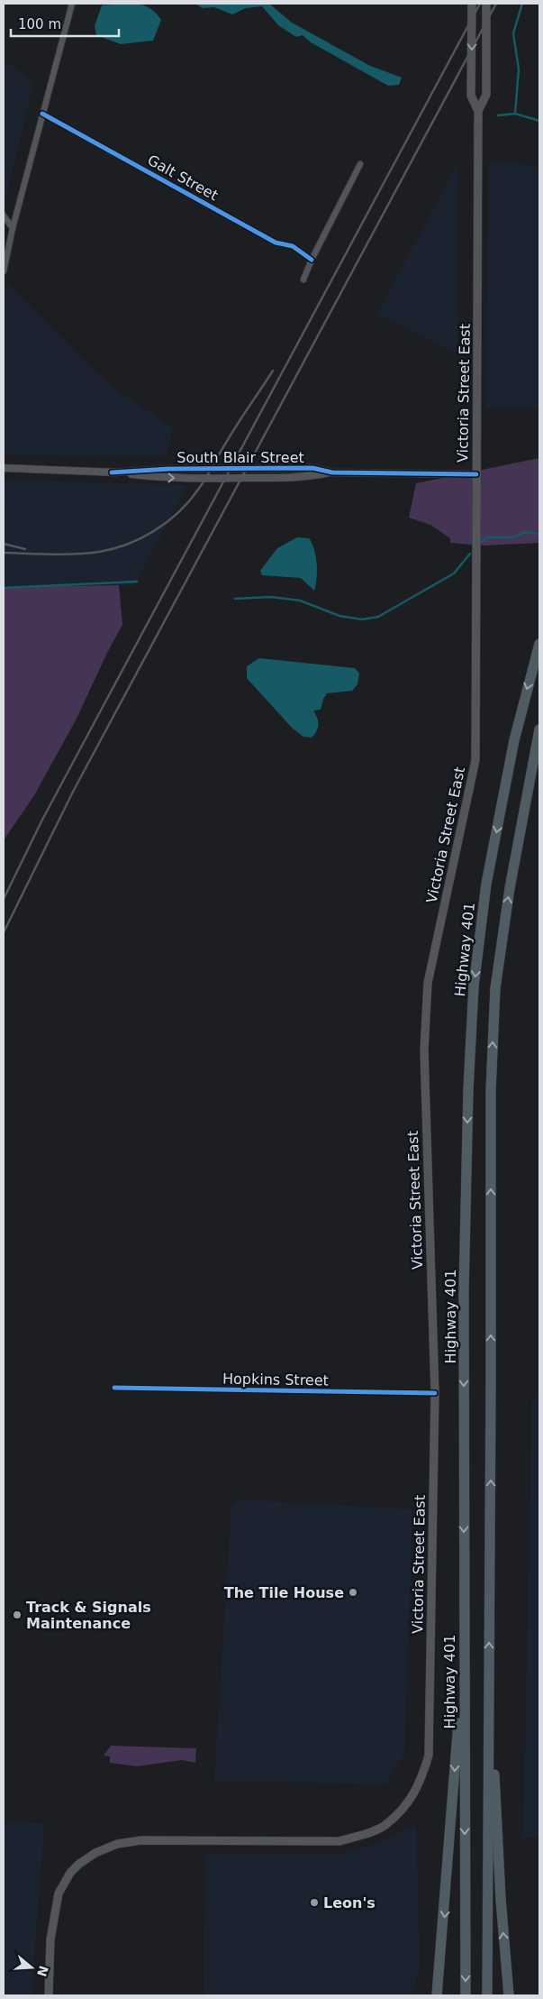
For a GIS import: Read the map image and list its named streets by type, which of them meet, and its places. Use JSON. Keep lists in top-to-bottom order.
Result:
{
  "streets": {
    "highway": ["Highway 401"],
    "main road": ["Victoria Street East"],
    "street": ["Galt Street", "South Blair Street", "Hopkins Street"]
  },
  "crossings": [
    ["Victoria Street East", "South Blair Street"],
    ["Victoria Street East", "Hopkins Street"]
  ],
  "places": ["The Tile House", "Track & Signals Maintenance", "Leon's"],
  "scale_bar": "100 m",
  "north": "right"
}
